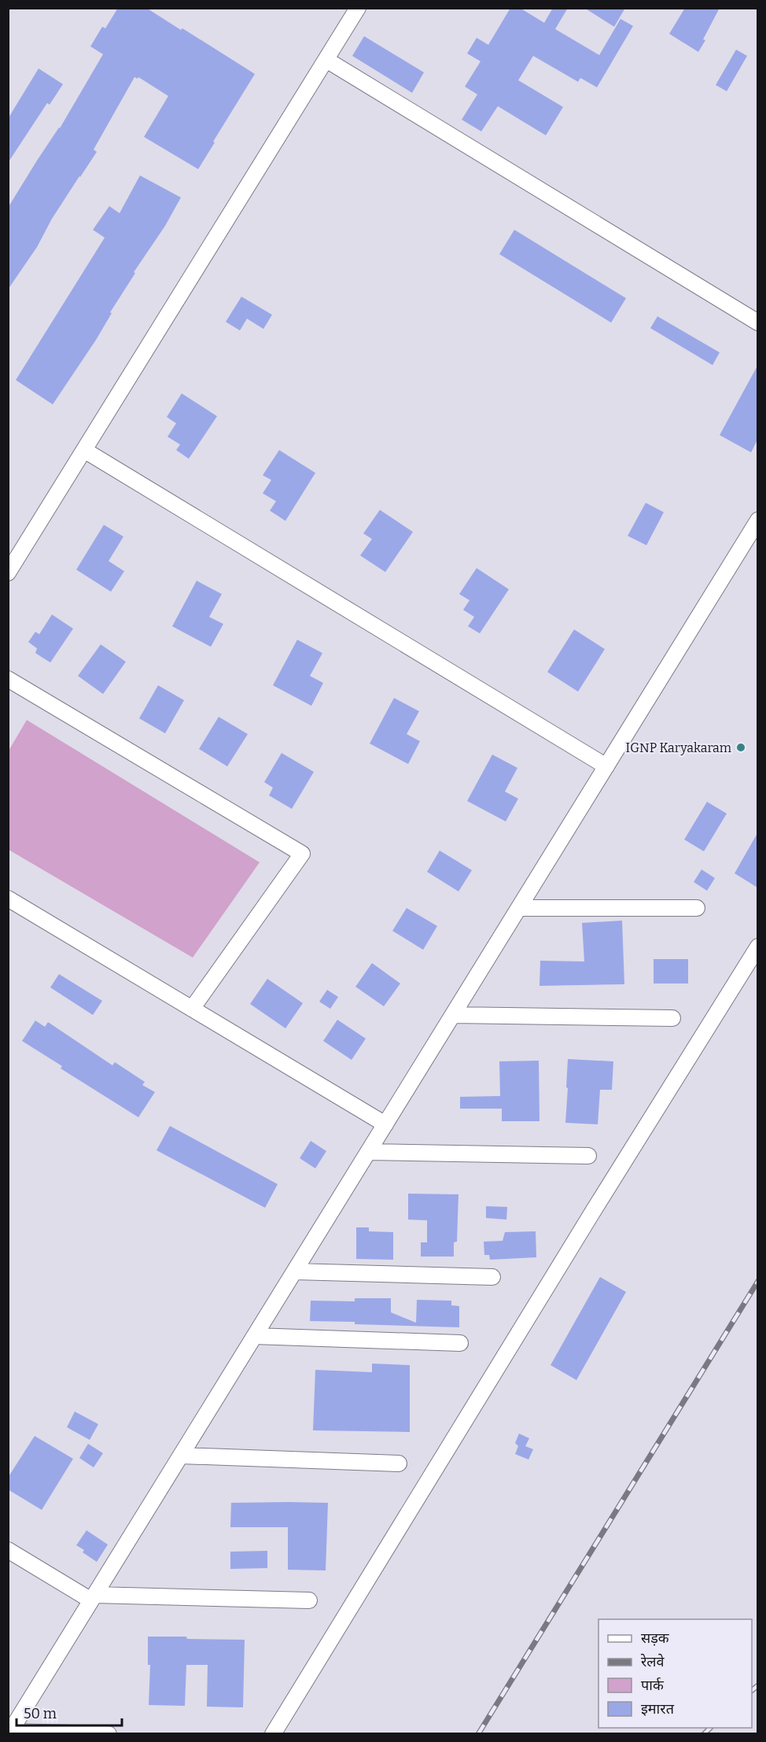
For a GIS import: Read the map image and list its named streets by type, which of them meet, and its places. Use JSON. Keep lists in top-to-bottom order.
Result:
{
  "places": ["IGNP Karyakaram"],
  "legend": [
    "सड़क",
    "रेलवे",
    "पार्क",
    "इमारत"
  ],
  "scale_bar": "50 m"
}
